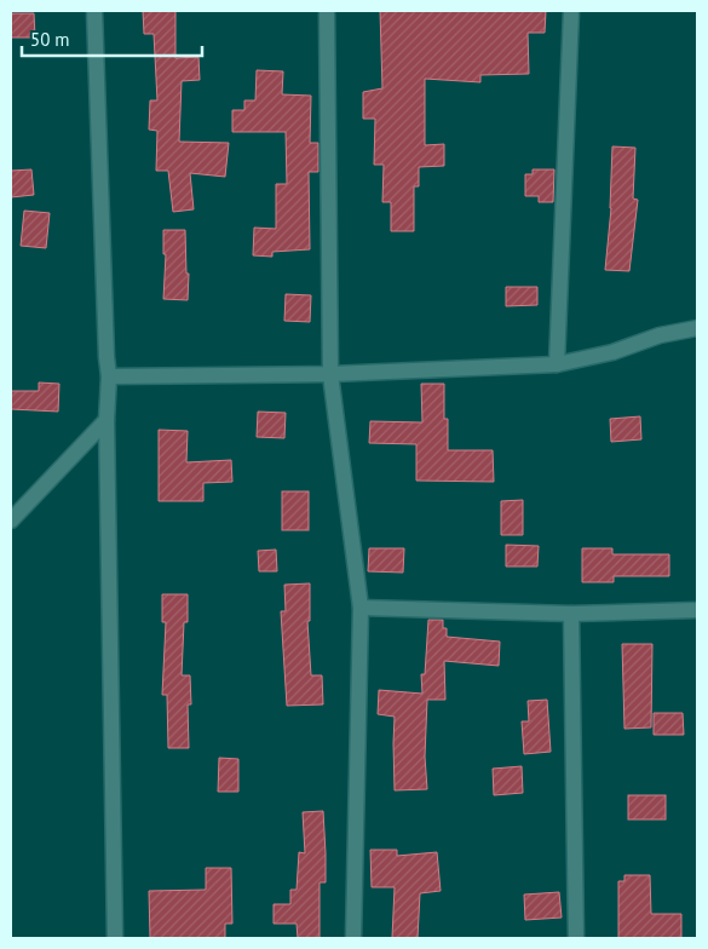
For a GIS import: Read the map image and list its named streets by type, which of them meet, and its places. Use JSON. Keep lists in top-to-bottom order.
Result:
{
  "scale_bar": "50 m"
}
